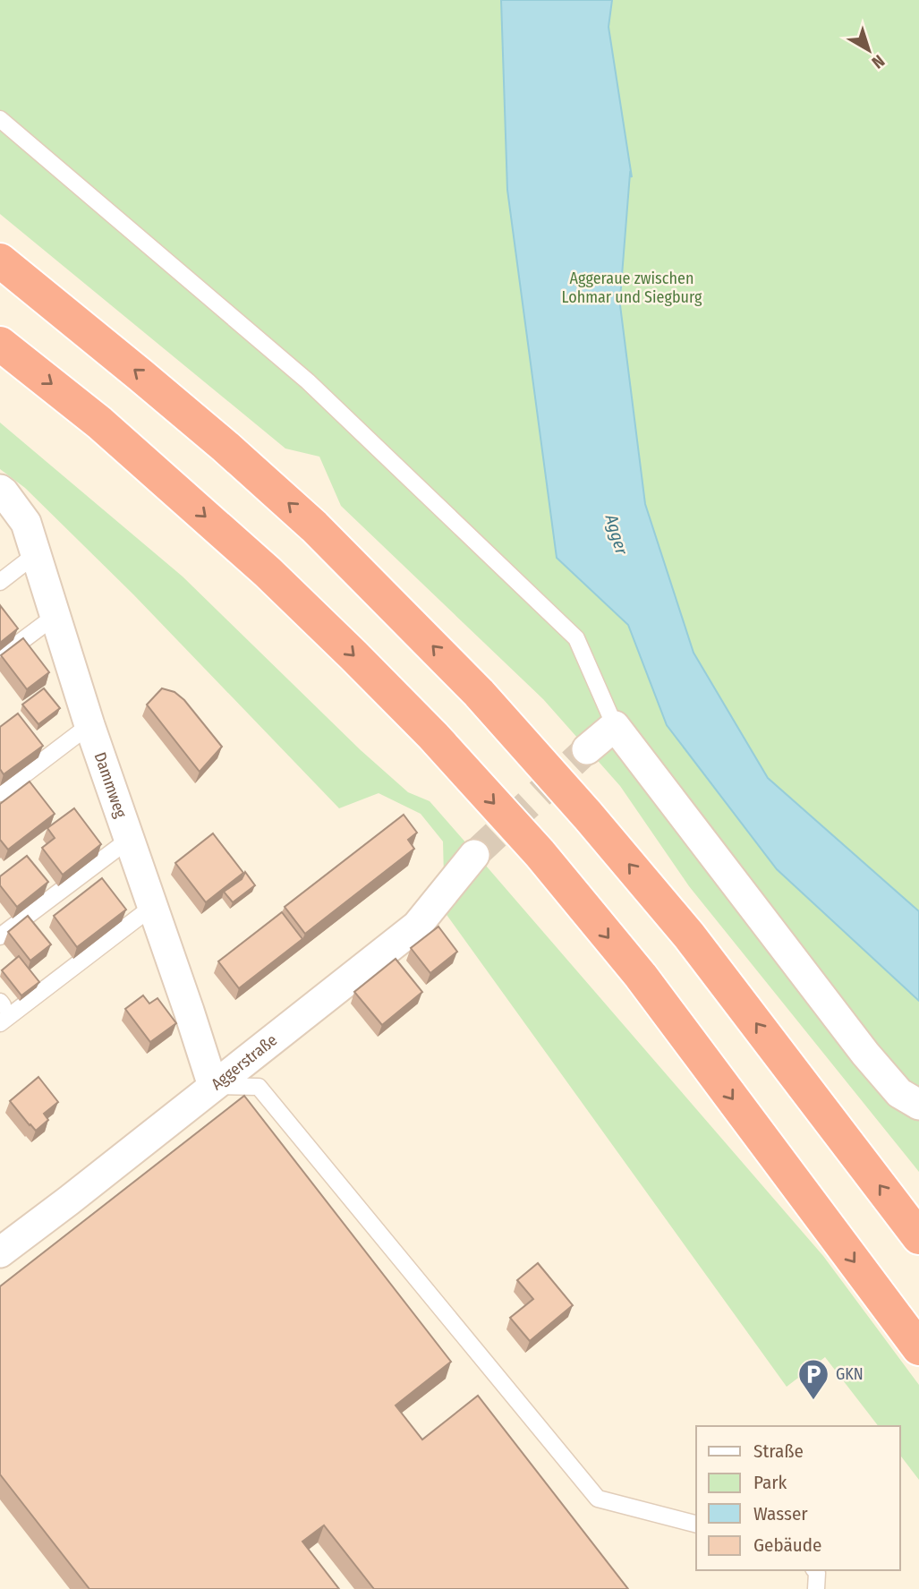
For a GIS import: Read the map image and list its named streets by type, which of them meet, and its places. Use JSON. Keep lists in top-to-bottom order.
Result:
{
  "streets": {
    "street": ["Dammweg", "Aggerstraße"]
  },
  "crossings": [
    ["Dammweg", "Aggerstraße"]
  ],
  "water": ["Agger"],
  "parks": ["Aggeraue zwischen Lohmar und Siegburg"],
  "places": {
    "parking": ["GKN"]
  },
  "legend": [
    "Straße",
    "Park",
    "Wasser",
    "Gebäude"
  ],
  "north": "bottom right"
}
